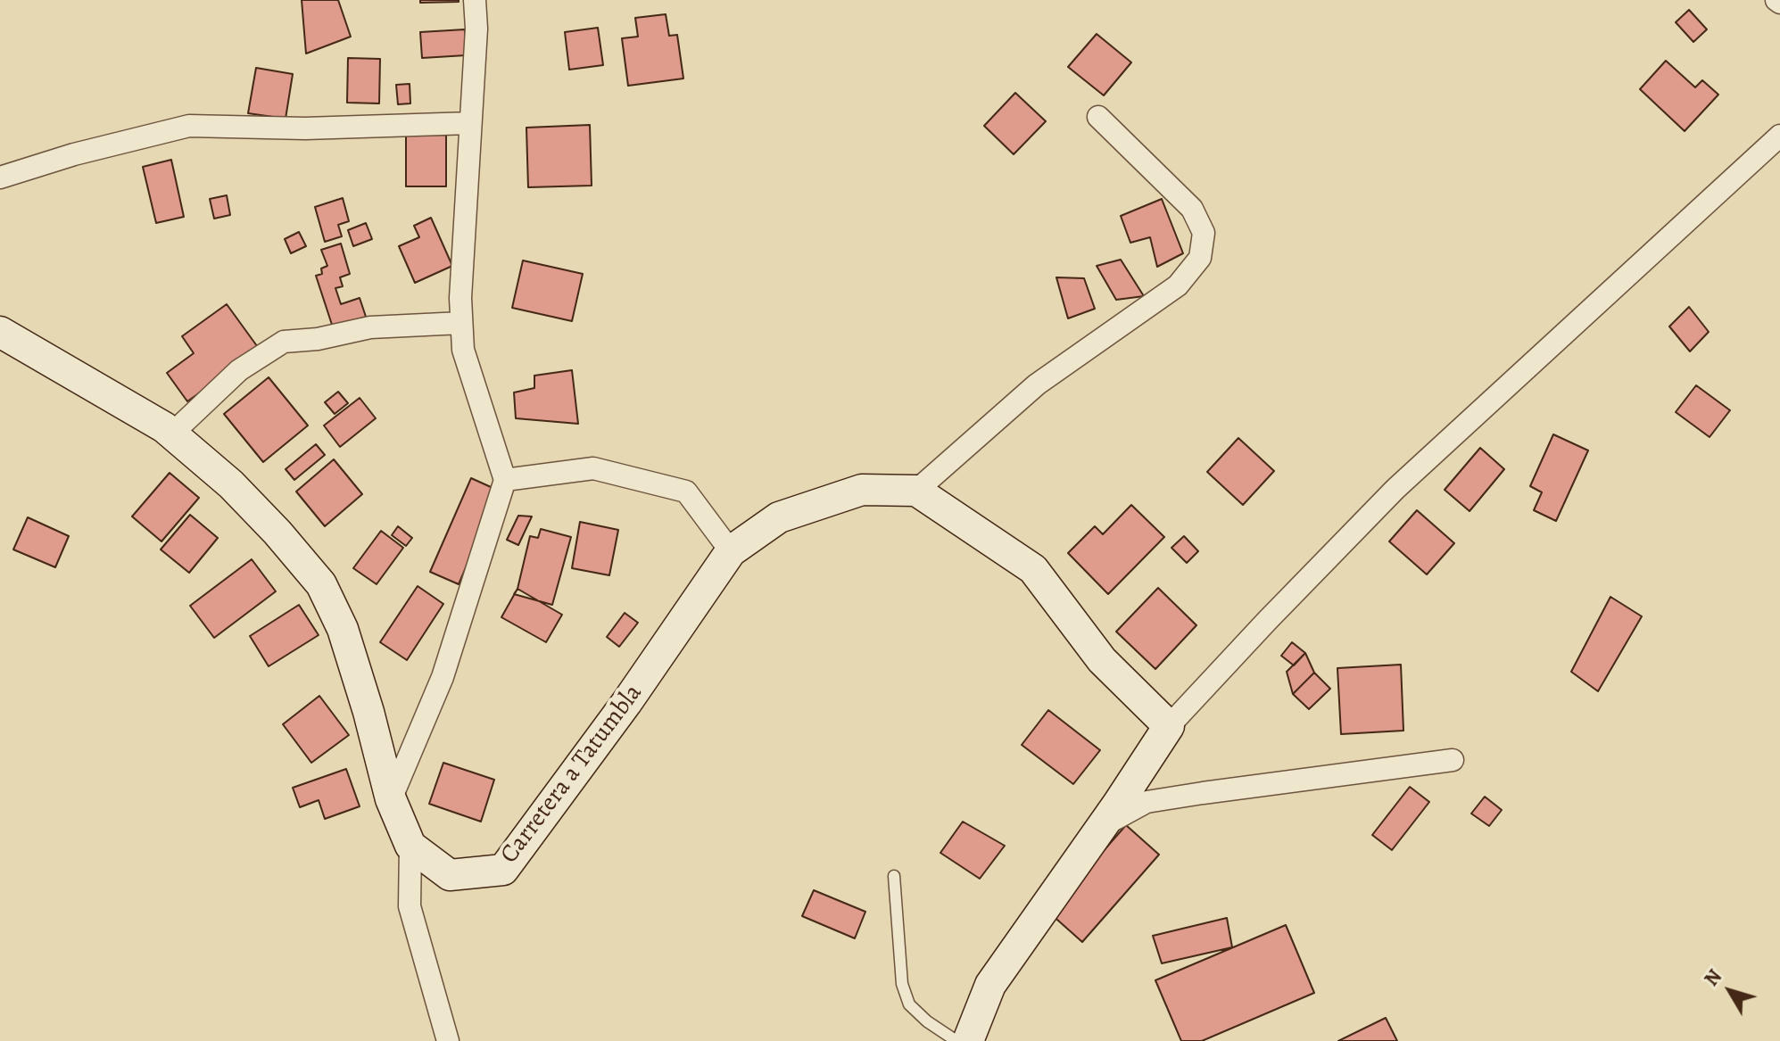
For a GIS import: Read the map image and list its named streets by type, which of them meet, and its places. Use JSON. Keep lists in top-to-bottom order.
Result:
{
  "streets": {
    "main road": ["Carretera a Tatumbla"]
  },
  "north": "top left"
}
